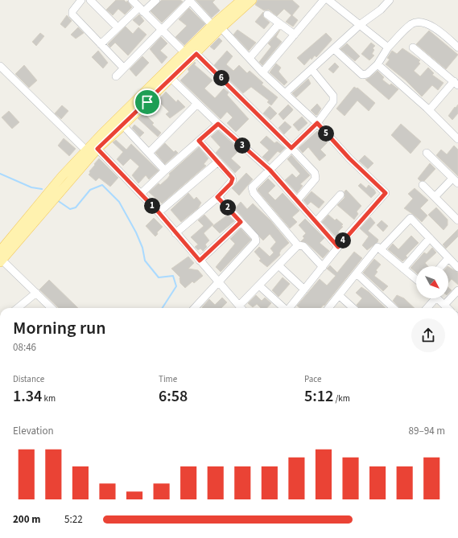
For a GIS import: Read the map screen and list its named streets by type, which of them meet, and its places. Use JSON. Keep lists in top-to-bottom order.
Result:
{
  "north": "bottom right",
  "page": {
    "pins": [
      "6",
      "5",
      "3",
      "1",
      "2",
      "4"
    ],
    "heading": ["Morning run", "08:46"],
    "stats": [
      ["Distance", "1.34 km"],
      ["Time", "6:58"],
      ["Pace", "5:12 /km"]
    ],
    "chart": ["Elevation", "89–94 m"],
    "list": [
      {
        "name": "200 m",
        "note": "5:22"
      }
    ]
  }
}
